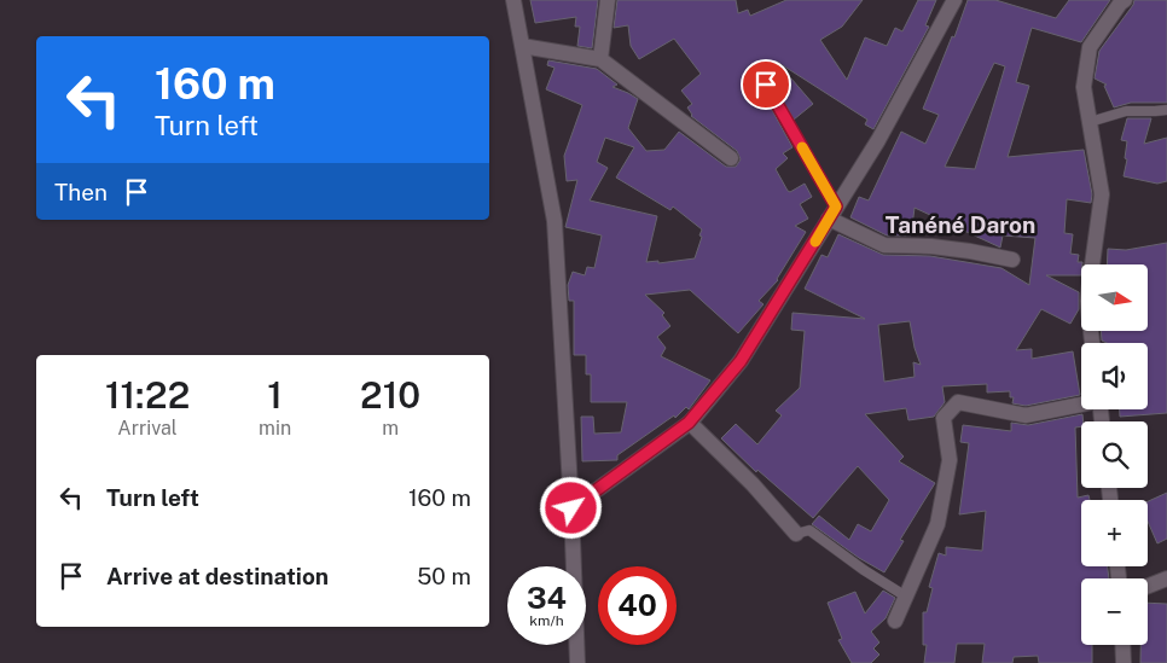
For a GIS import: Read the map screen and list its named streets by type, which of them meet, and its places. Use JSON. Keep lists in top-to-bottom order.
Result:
{
  "districts": ["Tanéné Daron"],
  "north": "right",
  "page": {
    "turn": ["160 m", "Turn left"],
    "then": "Then",
    "map_buttons": ["+", "−"],
    "eta": [
      "11:22",
      "Arrival",
      "1",
      "min",
      "210",
      "m"
    ],
    "list": [
      {
        "name": "Turn left",
        "value": "160 m"
      },
      {
        "name": "Arrive at destination",
        "value": "50 m"
      }
    ],
    "speed": "34 km/h",
    "limit": "40"
  }
}
